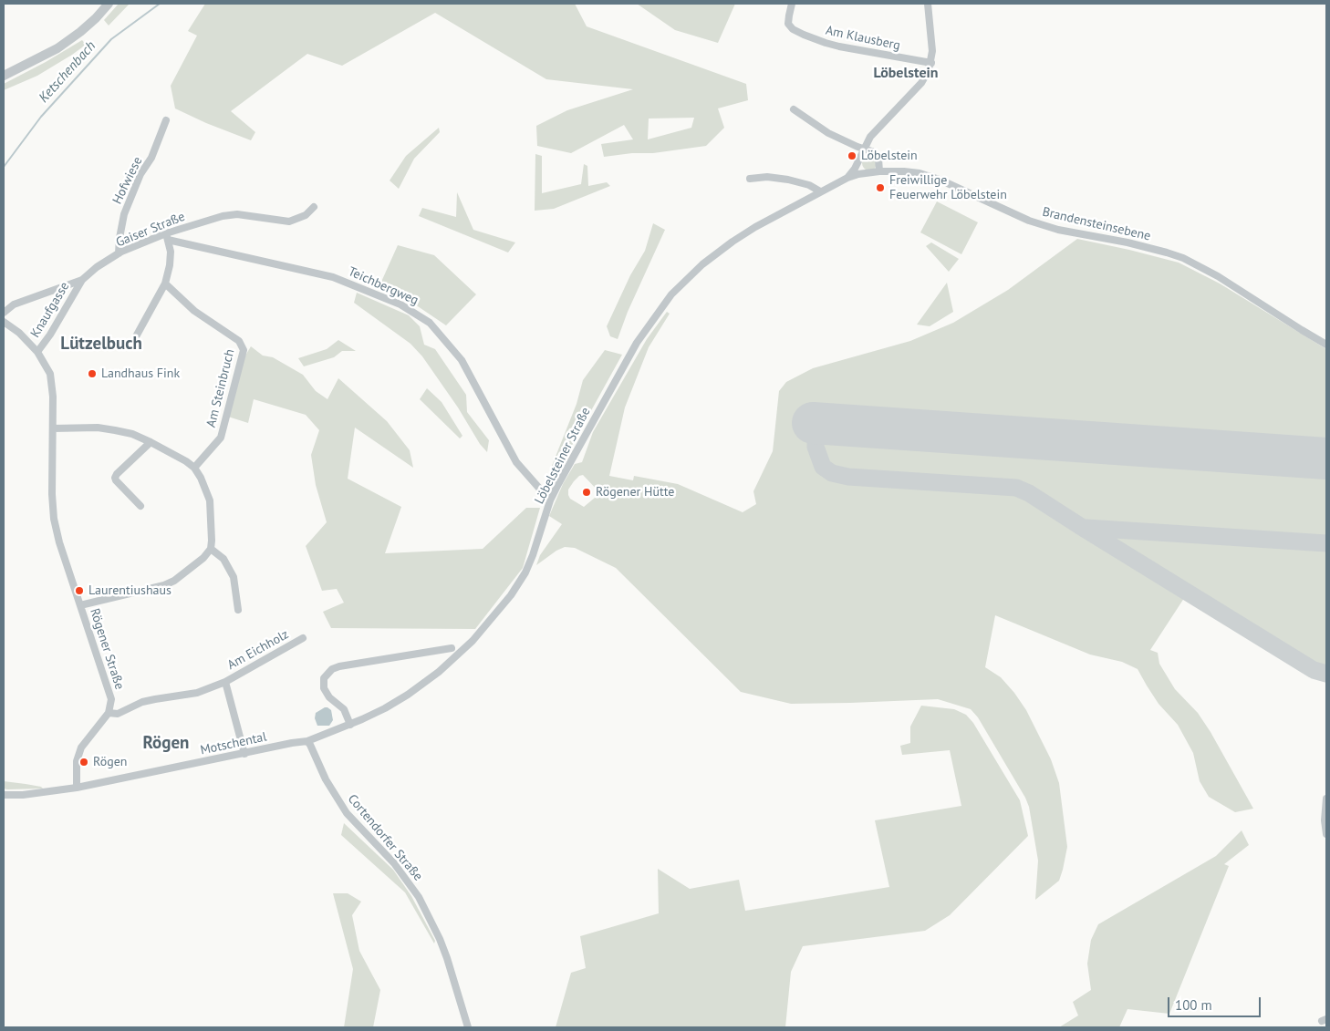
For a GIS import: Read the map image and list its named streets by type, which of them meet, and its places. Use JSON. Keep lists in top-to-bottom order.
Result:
{
  "streets": {
    "street": [
      "Am Klausberg",
      "Hofwiese",
      "Brandensteinsebene",
      "Gaiser Straße",
      "Teichbergweg",
      "Knaufgasse",
      "Am Steinbruch",
      "Löbelsteiner Straße",
      "Rögener Straße",
      "Am Eichholz",
      "Motschental",
      "Cortendorfer Straße"
    ]
  },
  "crossings": [
    ["Hofwiese", "Gaiser Straße"],
    ["Brandensteinsebene", "Löbelsteiner Straße"],
    ["Gaiser Straße", "Teichbergweg"],
    ["Gaiser Straße", "Knaufgasse"],
    ["Teichbergweg", "Löbelsteiner Straße"],
    ["Knaufgasse", "Rögener Straße"],
    ["Löbelsteiner Straße", "Motschental"],
    ["Löbelsteiner Straße", "Cortendorfer Straße"],
    ["Rögener Straße", "Am Eichholz"],
    ["Am Eichholz", "Motschental"],
    ["Motschental", "Cortendorfer Straße"]
  ],
  "districts": ["Löbelstein", "Lützelbuch", "Rögen"],
  "water": ["Ketschenbach"],
  "places": [
    "Löbelstein",
    "Freiwillige Feuerwehr Löbelstein",
    "Landhaus Fink",
    "Rögener Hütte",
    "Laurentiushaus",
    "Rögen"
  ],
  "scale_bar": "100 m"
}
